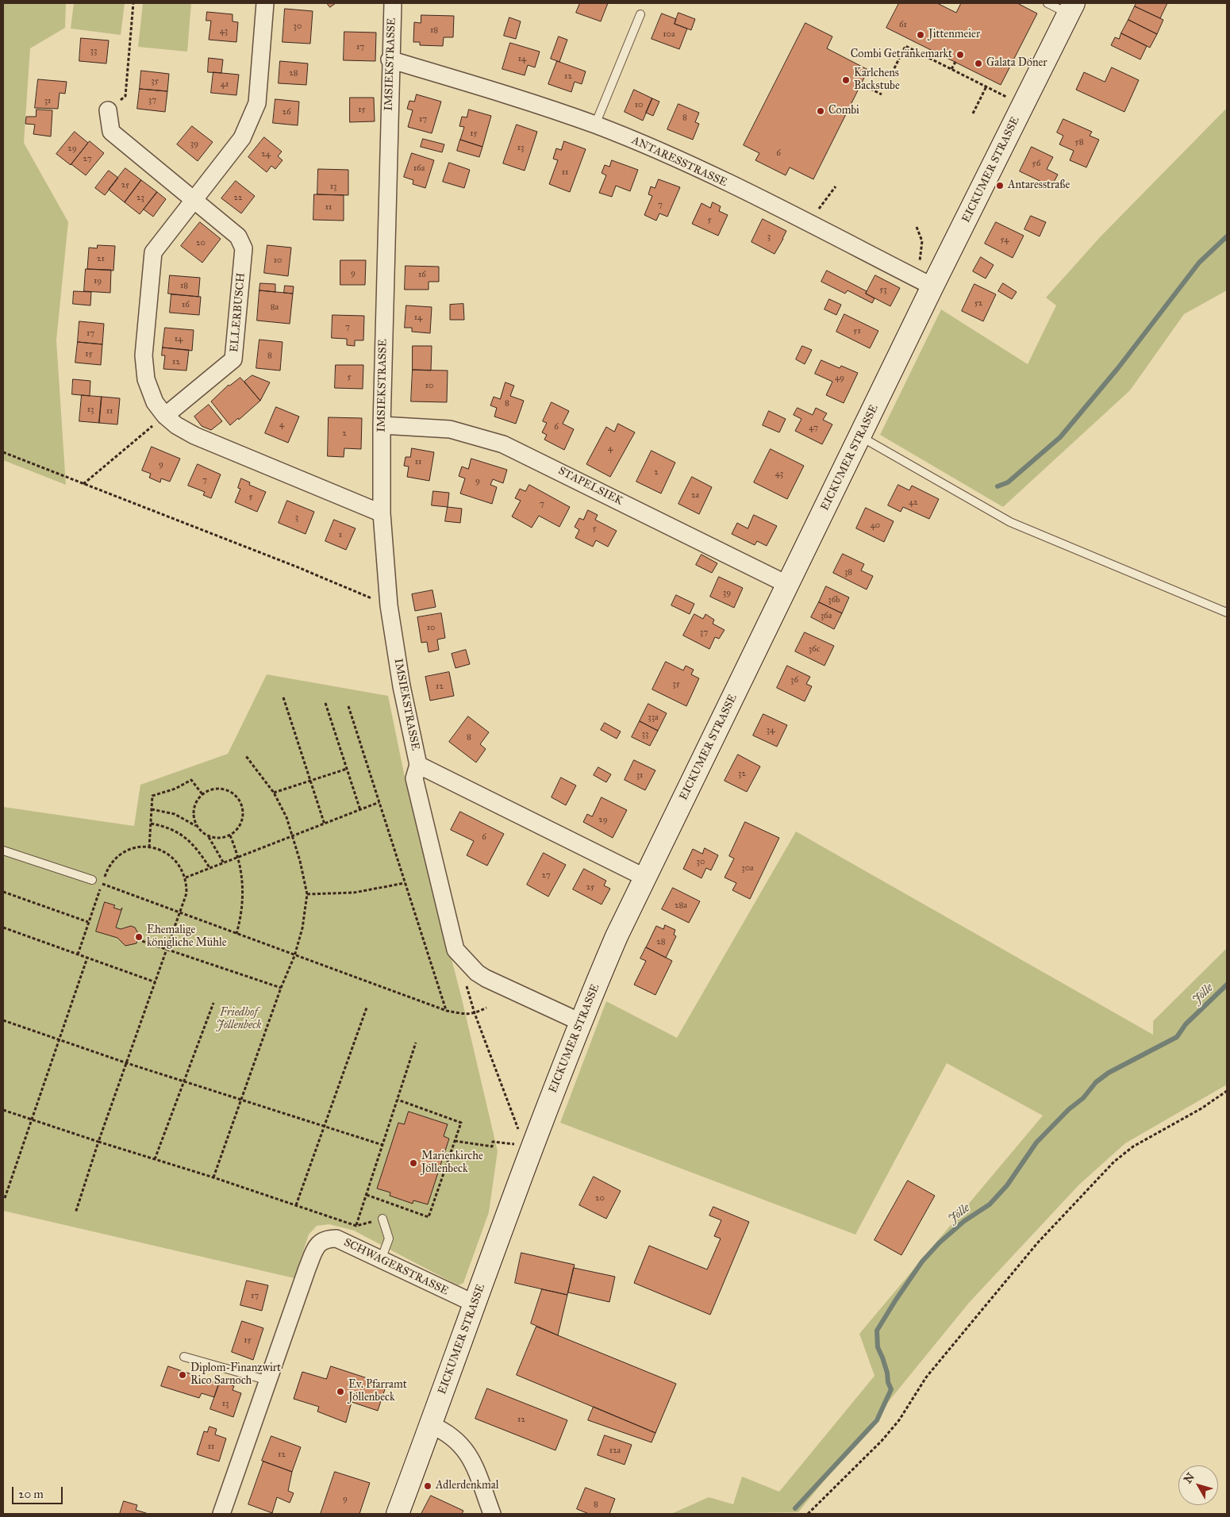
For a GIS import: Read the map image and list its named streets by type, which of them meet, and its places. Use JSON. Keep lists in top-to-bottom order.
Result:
{
  "streets": {
    "main road": ["EICKUMER STRASSE"],
    "street": [
      "IMSIEKSTRASSE",
      "ANTARESSTRASSE",
      "ELLERBUSCH",
      "STAPELSIEK",
      "SCHWAGERSTRASSE"
    ]
  },
  "crossings": [
    ["IMSIEKSTRASSE", "ANTARESSTRASSE"],
    ["IMSIEKSTRASSE", "EICKUMER STRASSE"],
    ["IMSIEKSTRASSE", "STAPELSIEK"],
    ["ANTARESSTRASSE", "EICKUMER STRASSE"],
    ["EICKUMER STRASSE", "STAPELSIEK"],
    ["EICKUMER STRASSE", "SCHWAGERSTRASSE"]
  ],
  "water": ["Jölle"],
  "parks": ["Friedhof Jöllenbeck"],
  "places": [
    "Jittenmeier",
    "Combi Getränkemarkt",
    "Galata Döner",
    "Karlchens Backstube",
    "Combi",
    "Antaresstraße",
    "Ehemalige königliche Mühle",
    "Marienkirche Jöllenbeck",
    "Diplom-Finanzwirt Rico Sarnoch",
    "Ev. Pfarramt Jöllenbeck",
    "Adlerdenkmal"
  ],
  "house_numbers": [
    "61",
    "30",
    "18",
    "43",
    "10a",
    "17",
    "33",
    "14",
    "28",
    "12",
    "35",
    "41",
    "37",
    "31",
    "10",
    "15",
    "26",
    "8",
    "17",
    "15",
    "58",
    "39",
    "13",
    "29",
    "6",
    "24",
    "27",
    "56",
    "16a",
    "11",
    "25",
    "13",
    "23",
    "22",
    "7",
    "11",
    "5",
    "3",
    "54",
    "20",
    "21",
    "10",
    "9",
    "16",
    "19",
    "18",
    "53",
    "52",
    "16",
    "8a",
    "14",
    "7",
    "51",
    "17",
    "14",
    "15",
    "8",
    "12",
    "5",
    "49",
    "10",
    "8",
    "13",
    "11",
    "4",
    "6",
    "47",
    "2",
    "4",
    "11",
    "9",
    "2",
    "43",
    "7",
    "9",
    "2a",
    "5",
    "42",
    "7",
    "3",
    "40",
    "5",
    "1",
    "38",
    "39",
    "36b",
    "36a",
    "10",
    "37",
    "36c",
    "36",
    "35",
    "12",
    "33a",
    "34",
    "33",
    "8",
    "32",
    "31",
    "29",
    "6",
    "30",
    "30a",
    "27",
    "25",
    "28a",
    "28",
    "20",
    "17",
    "15",
    "13",
    "12",
    "11",
    "12a",
    "12",
    "9",
    "8"
  ],
  "scale_bar": "20 m",
  "north": "top left"
}
